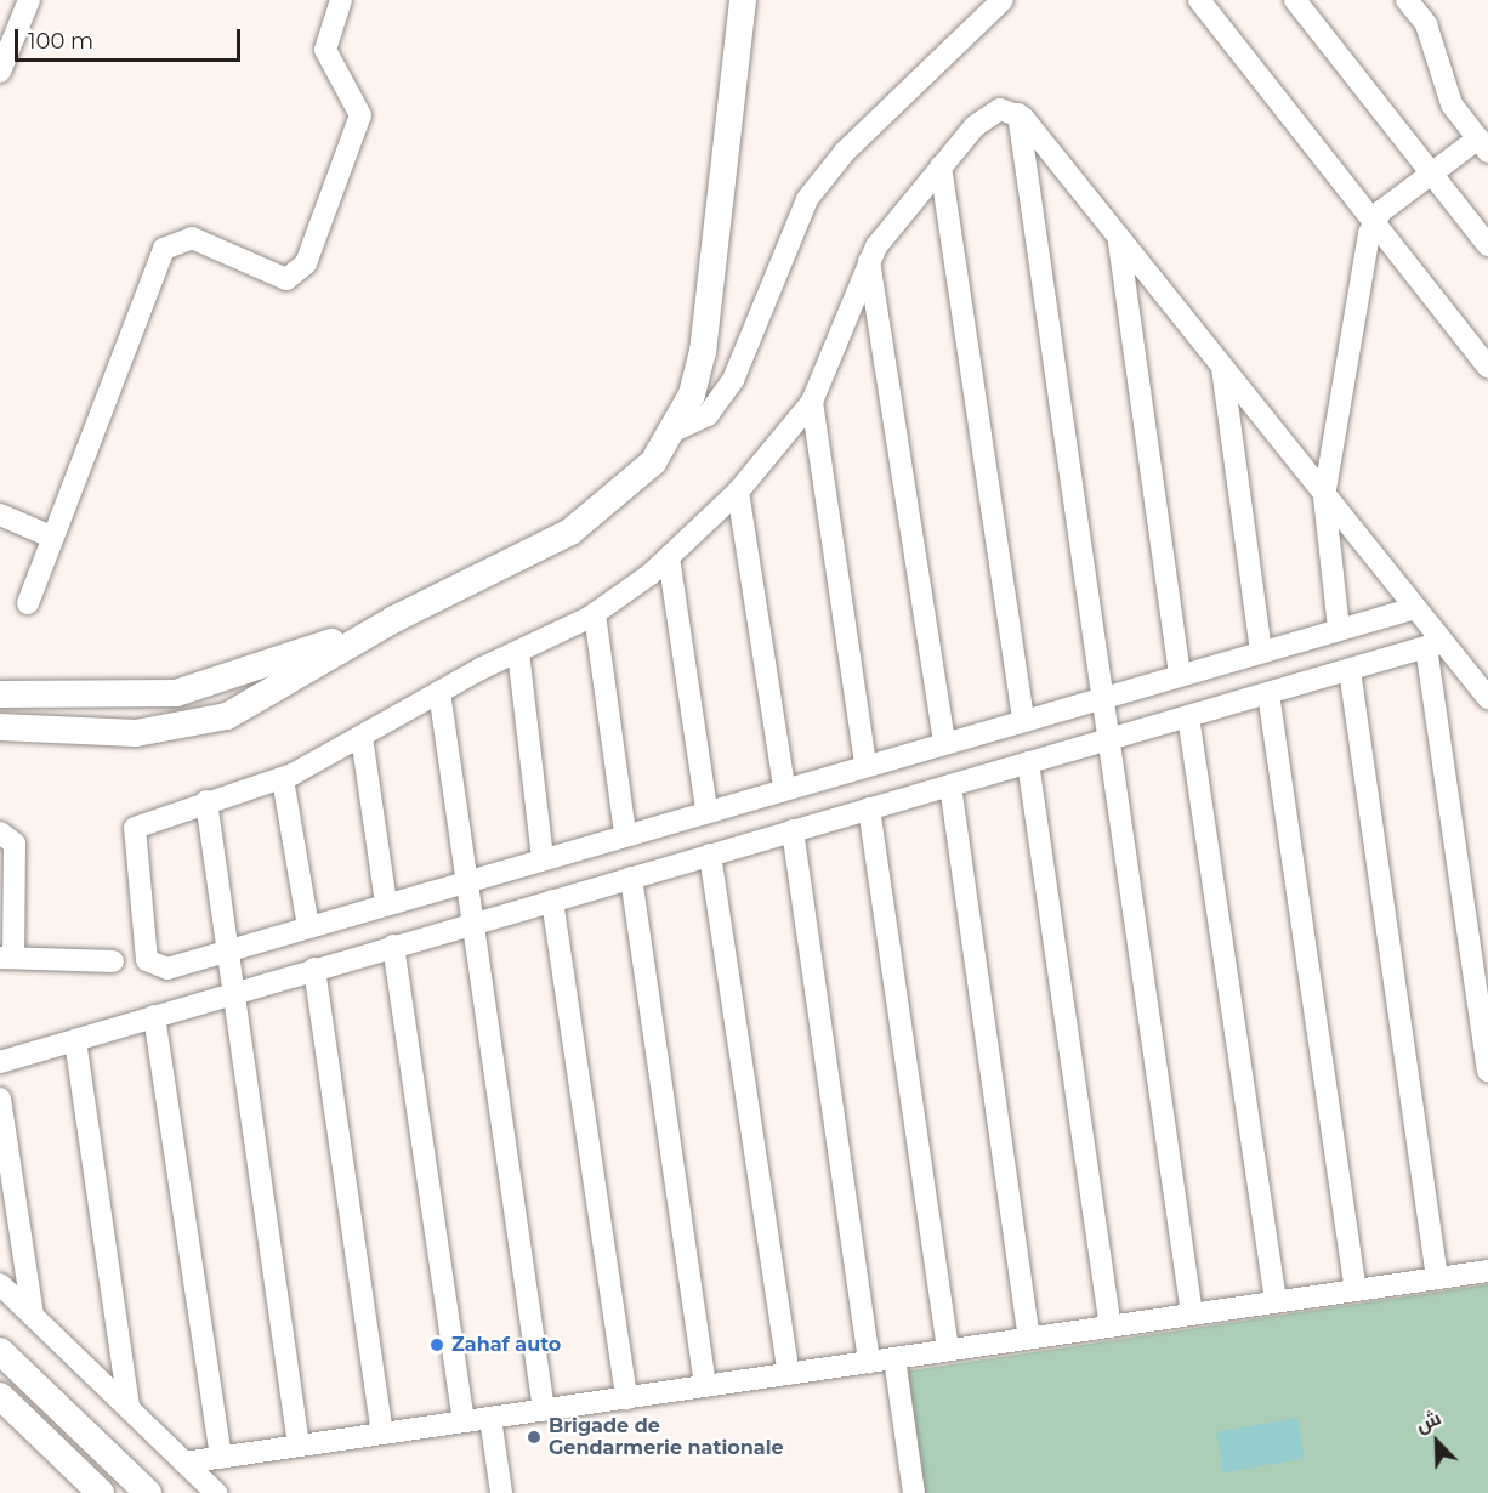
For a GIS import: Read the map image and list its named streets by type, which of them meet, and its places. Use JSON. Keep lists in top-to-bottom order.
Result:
{
  "places": ["Zahaf auto", "Brigade de Gendarmerie nationale"],
  "scale_bar": "100 m",
  "north": "top left"
}
